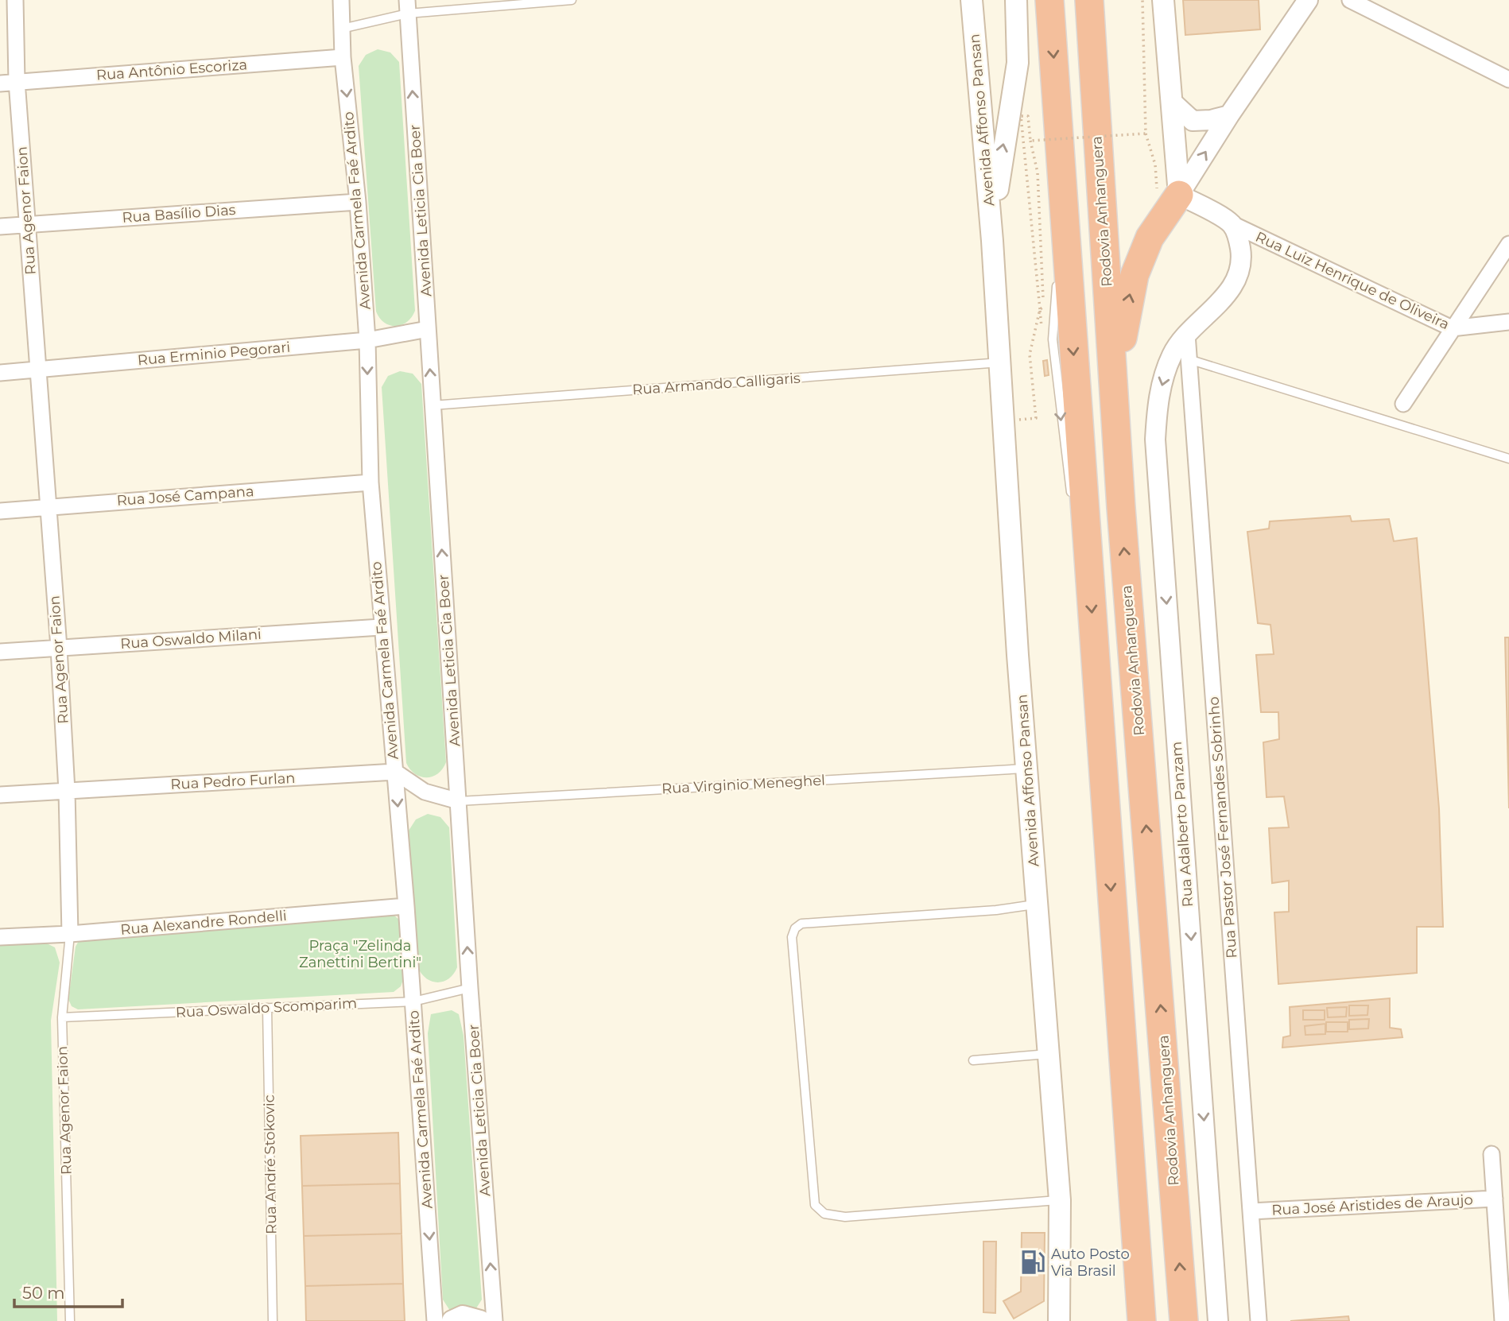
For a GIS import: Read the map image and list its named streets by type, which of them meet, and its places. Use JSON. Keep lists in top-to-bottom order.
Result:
{
  "streets": {
    "highway": ["Rodovia Anhanguera"],
    "main road": ["Avenida Affonso Pansan"],
    "street": [
      "Rua Antônio Escoriza",
      "Rua Agenor Faion",
      "Avenida Carmela Faé Ardito",
      "Avenida Leticia Cia Boer",
      "Rua Basílio Dias",
      "Rua Luiz Henrique de Oliveira",
      "Rua Erminio Pegorari",
      "Rua José Campana",
      "Rua Oswaldo Milani",
      "Rua Pedro Furlan",
      "Rua Adalberto Panzam",
      "Rua Pastor José Fernandes Sobrinho",
      "Rua Alexandre Rondelli",
      "Rua José Aristides de Araujo"
    ],
    "lane": [
      "Rua Armando Calligaris",
      "Rua Virginio Meneghel",
      "Rua Oswaldo Scomparim",
      "Rua André Stokovic"
    ]
  },
  "crossings": [
    ["Rua Antônio Escoriza", "Rua Agenor Faion"],
    ["Rua Antônio Escoriza", "Avenida Carmela Faé Ardito"],
    ["Avenida Affonso Pansan", "Rua Armando Calligaris"],
    ["Avenida Affonso Pansan", "Rua Virginio Meneghel"],
    ["Rua Agenor Faion", "Rua Basílio Dias"],
    ["Rua Agenor Faion", "Rua Erminio Pegorari"],
    ["Rua Agenor Faion", "Rua José Campana"],
    ["Rua Agenor Faion", "Rua Oswaldo Milani"],
    ["Rua Agenor Faion", "Rua Pedro Furlan"],
    ["Rua Agenor Faion", "Rua Alexandre Rondelli"],
    ["Rua Agenor Faion", "Rua Oswaldo Scomparim"],
    ["Avenida Carmela Faé Ardito", "Rua Basílio Dias"],
    ["Avenida Carmela Faé Ardito", "Rua Erminio Pegorari"],
    ["Avenida Carmela Faé Ardito", "Rua José Campana"],
    ["Avenida Carmela Faé Ardito", "Rua Oswaldo Milani"],
    ["Avenida Carmela Faé Ardito", "Rua Pedro Furlan"],
    ["Avenida Carmela Faé Ardito", "Rua Alexandre Rondelli"],
    ["Avenida Carmela Faé Ardito", "Rua Oswaldo Scomparim"],
    ["Avenida Leticia Cia Boer", "Rua Erminio Pegorari"],
    ["Avenida Leticia Cia Boer", "Rua Armando Calligaris"],
    ["Avenida Leticia Cia Boer", "Rua Virginio Meneghel"],
    ["Avenida Leticia Cia Boer", "Rua Oswaldo Scomparim"],
    ["Rua Luiz Henrique de Oliveira", "Rua Adalberto Panzam"],
    ["Rua Adalberto Panzam", "Rua Pastor José Fernandes Sobrinho"],
    ["Rua Pastor José Fernandes Sobrinho", "Rua José Aristides de Araujo"],
    ["Rua Oswaldo Scomparim", "Rua André Stokovic"]
  ],
  "one_way": ["Avenida Carmela Faé Ardito", "Avenida Leticia Cia Boer", "Rua Adalberto Panzam"],
  "parks": ["Praça \"Zelinda Zanettini Bertini\""],
  "places": {
    "fuel station": ["Auto Posto Via Brasil"]
  },
  "scale_bar": "50 m"
}
